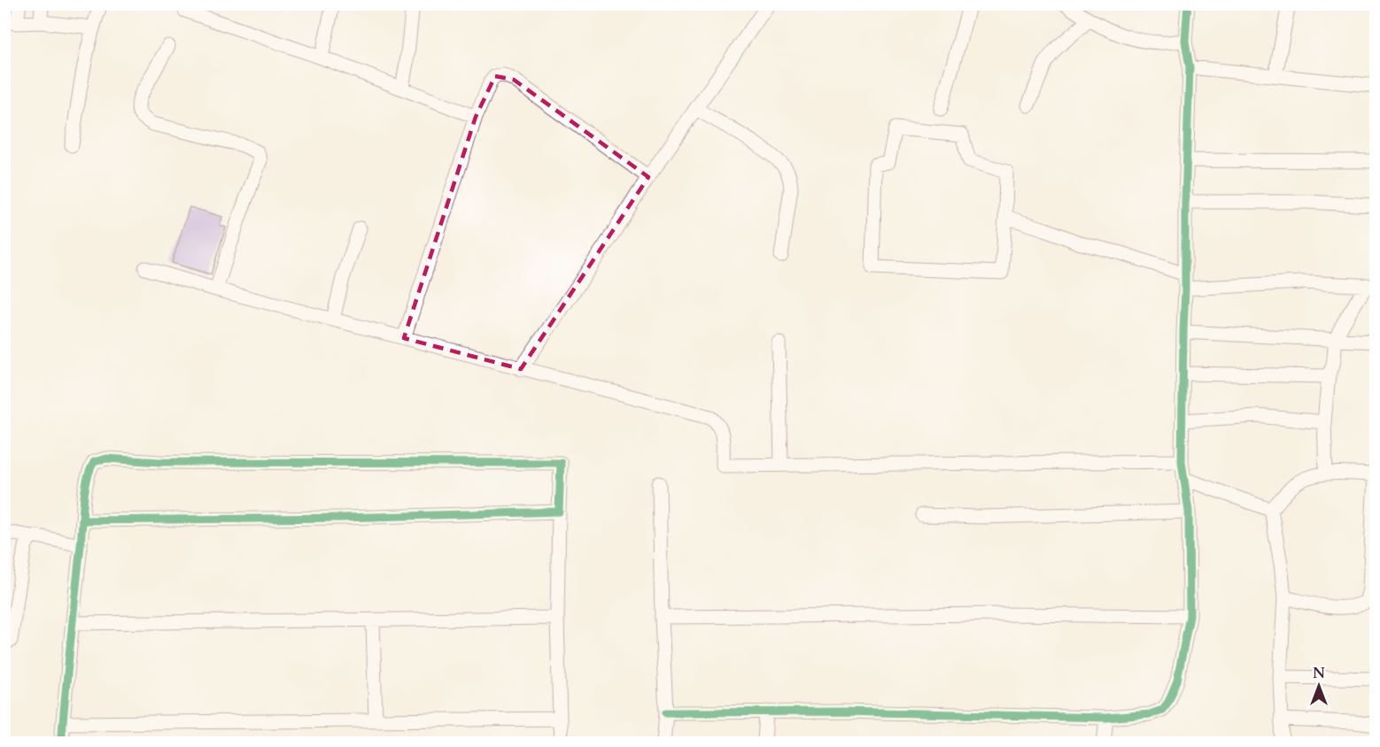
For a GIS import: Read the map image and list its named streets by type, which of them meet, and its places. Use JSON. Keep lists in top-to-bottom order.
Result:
{
  "north": "top"
}
